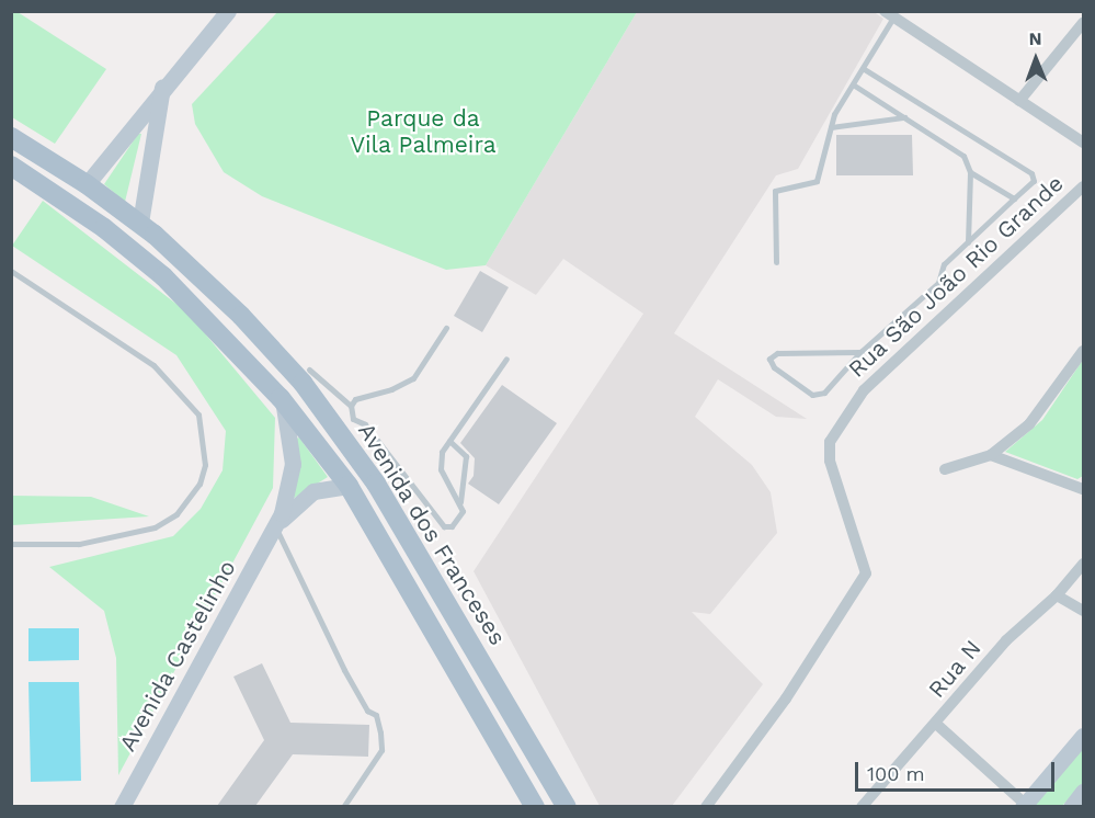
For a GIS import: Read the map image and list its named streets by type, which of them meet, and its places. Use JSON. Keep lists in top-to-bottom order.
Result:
{
  "streets": {
    "main road": ["Avenida dos Franceses"],
    "street": ["Rua São João Rio Grande", "Avenida Castelinho", "Rua N"]
  },
  "crossings": [
    ["Avenida dos Franceses", "Avenida Castelinho"]
  ],
  "parks": ["Parque da Vila Palmeira"],
  "scale_bar": "100 m",
  "north": "top"
}
